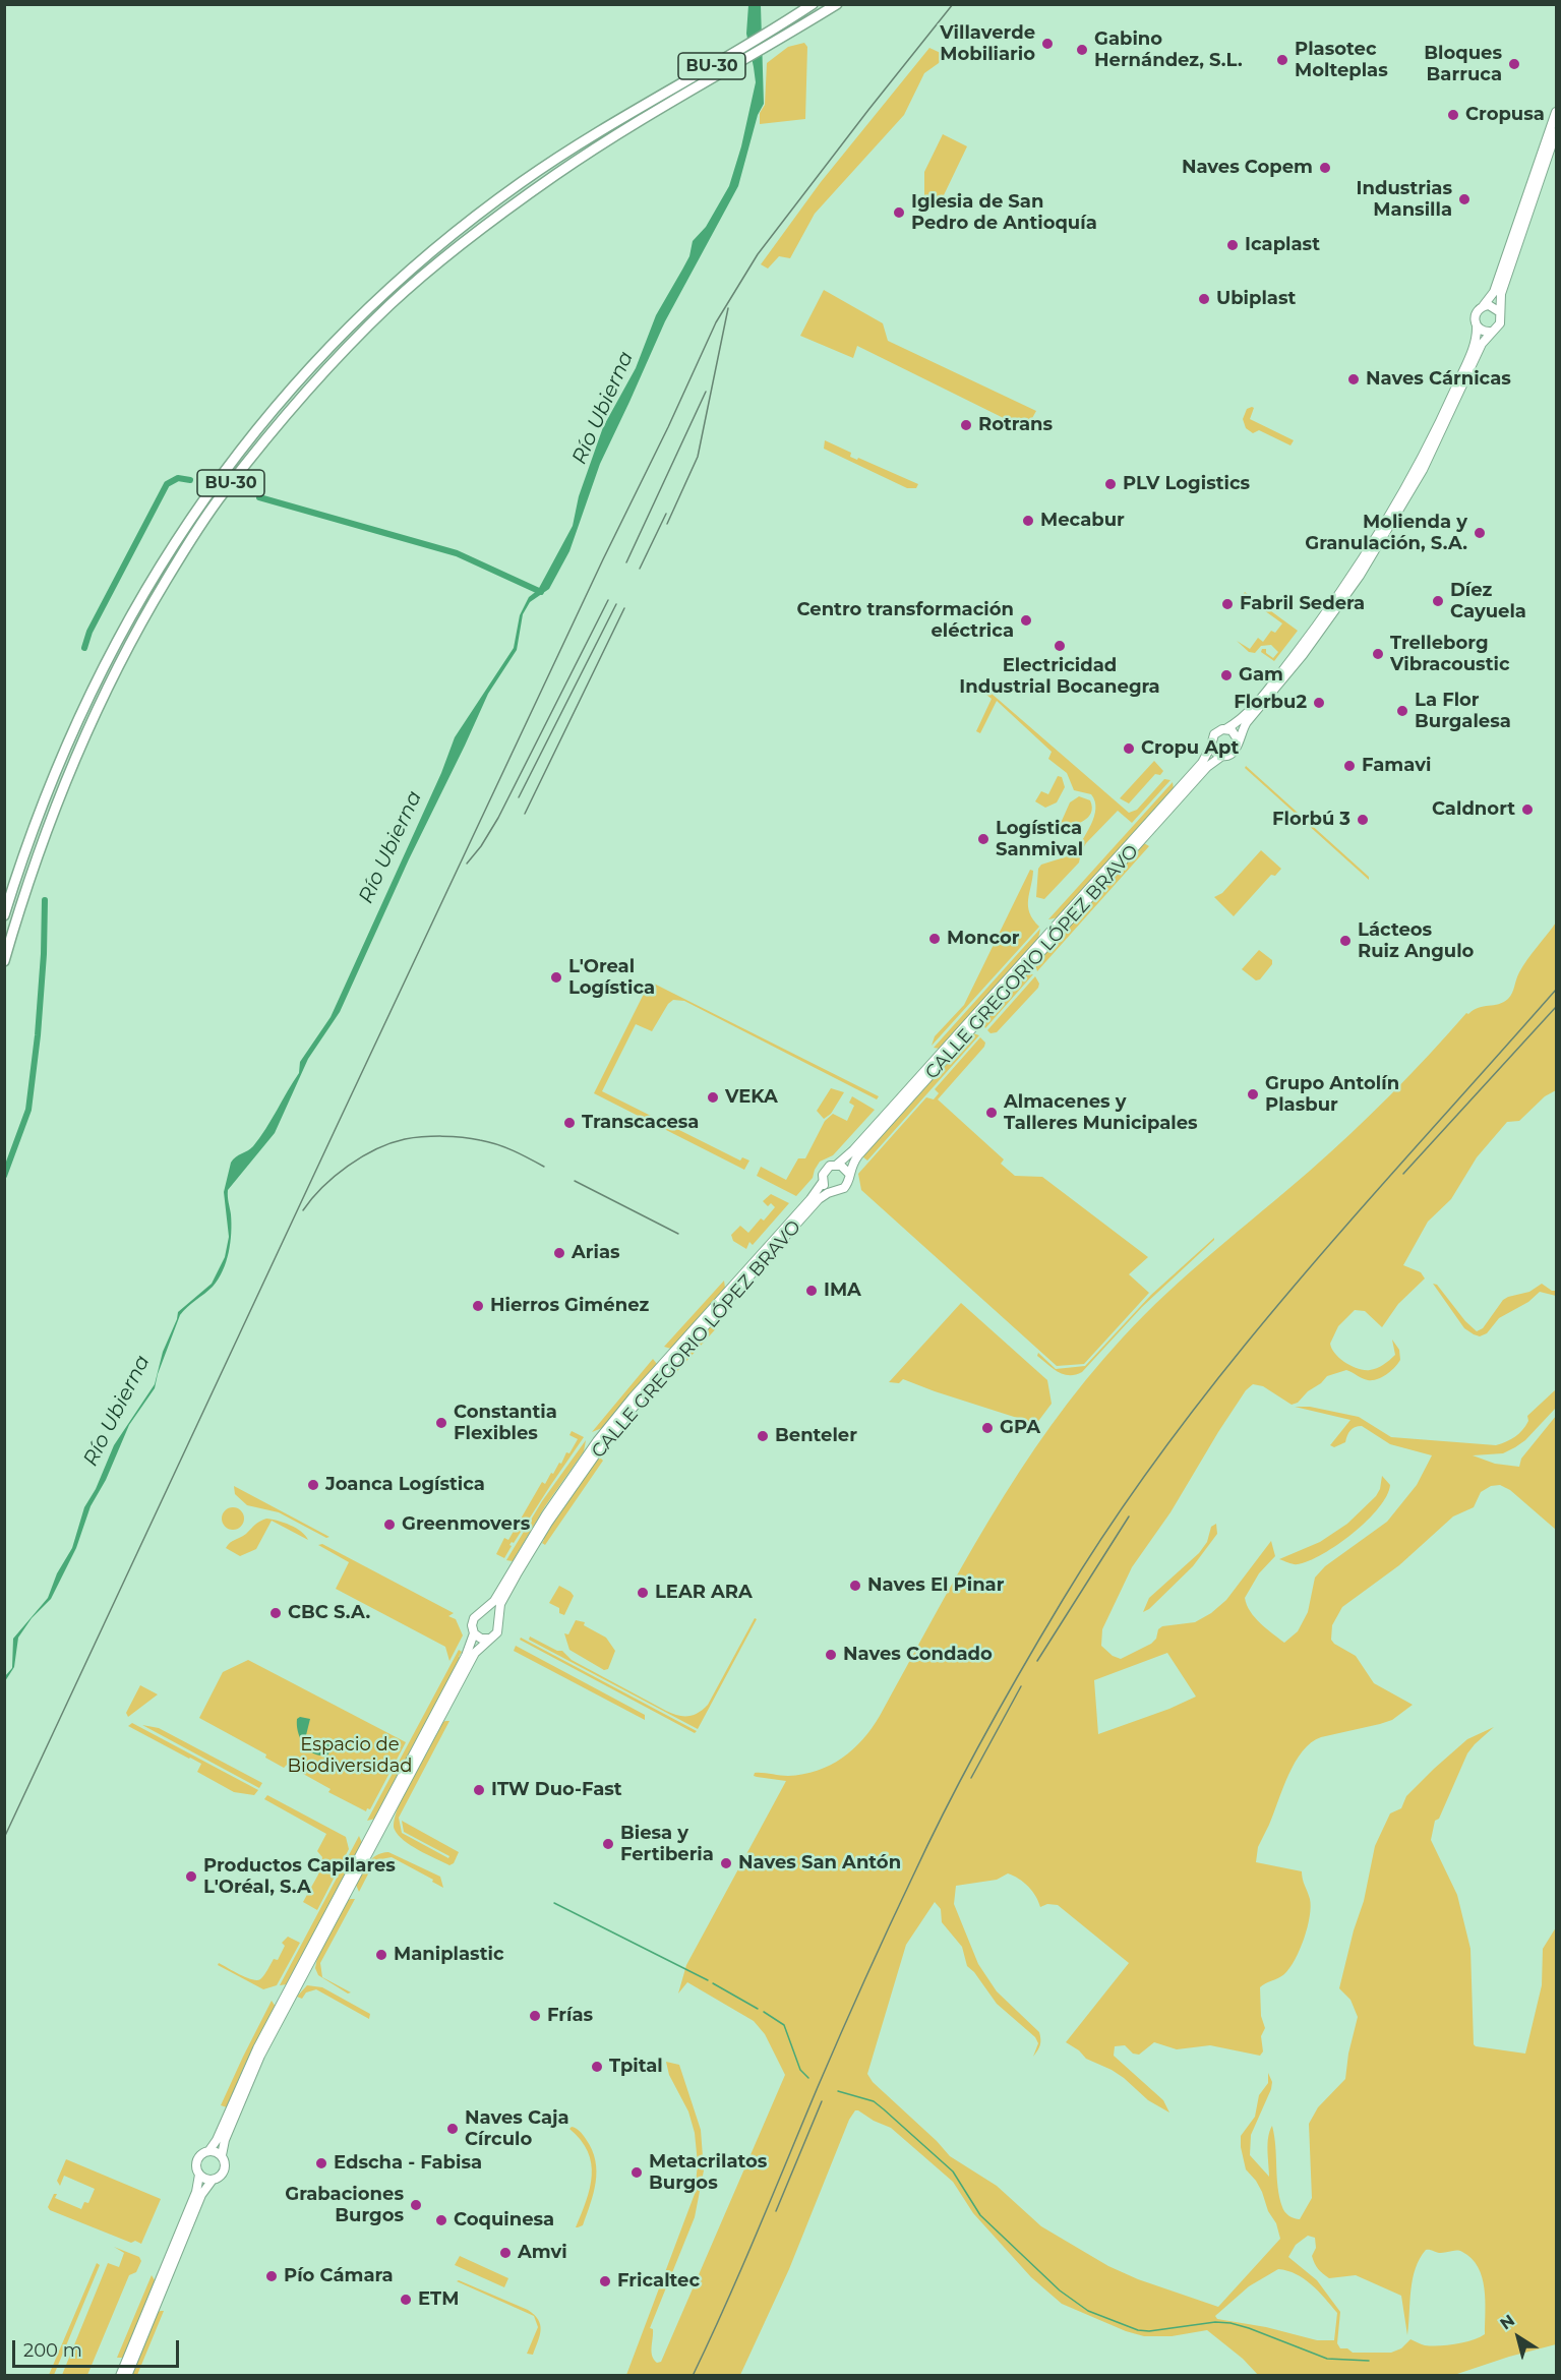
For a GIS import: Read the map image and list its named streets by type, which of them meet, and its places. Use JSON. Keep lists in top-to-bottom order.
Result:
{
  "streets": {
    "highway": ["BU-30"],
    "main road": ["CALLE GREGORIO LÓPEZ BRAVO"]
  },
  "water": ["Río Ubierna"],
  "parks": ["Espacio de Biodiversidad"],
  "places": [
    "Villaverde Mobiliario",
    "Gabino Hernández, S.L.",
    "Plasotec Molteplas",
    "Bloques Barruca",
    "Cropusa",
    "Naves Copem",
    "Industrias Mansilla",
    "Iglesia de San Pedro de Antioquía",
    "Icaplast",
    "Ubiplast",
    "Naves Cárnicas",
    "Rotrans",
    "PLV Logistics",
    "Mecabur",
    "Molienda y Granulación, S.A.",
    "Díez Cayuela",
    "Fabril Sedera",
    "Centro transformación eléctrica",
    "Electricidad Industrial Bocanegra",
    "Trelleborg Vibracoustic",
    "Gam",
    "Florbu2",
    "La Flor Burgalesa",
    "Cropu Apt",
    "Famavi",
    "Caldnort",
    "Florbú 3",
    "Logística Sanmival",
    "Moncor",
    "Lácteos Ruiz Angulo",
    "L'Oreal Logística",
    "Grupo Antolín Plasbur",
    "VEKA",
    "Almacenes y Talleres Municipales",
    "Transcacesa",
    "Arias",
    "IMA",
    "Hierros Giménez",
    "Constantia Flexibles",
    "GPA",
    "Benteler",
    "Joanca Logística",
    "Greenmovers",
    "Naves El Pinar",
    "LEAR ARA",
    "CBC S.A.",
    "Naves Condado",
    "ITW Duo-Fast",
    "Biesa y Fertiberia",
    "Naves San Antón",
    "Productos Capilares L'Oréal, S.A",
    "Maniplastic",
    "Frías",
    "Tpital",
    "Naves Caja Círculo",
    "Edscha - Fabisa",
    "Metacrilatos Burgos",
    "Grabaciones Burgos",
    "Coquinesa",
    "Amvi",
    "Pío Cámara",
    "Fricaltec",
    "ETM"
  ],
  "scale_bar": "200 m",
  "north": "top left"
}
